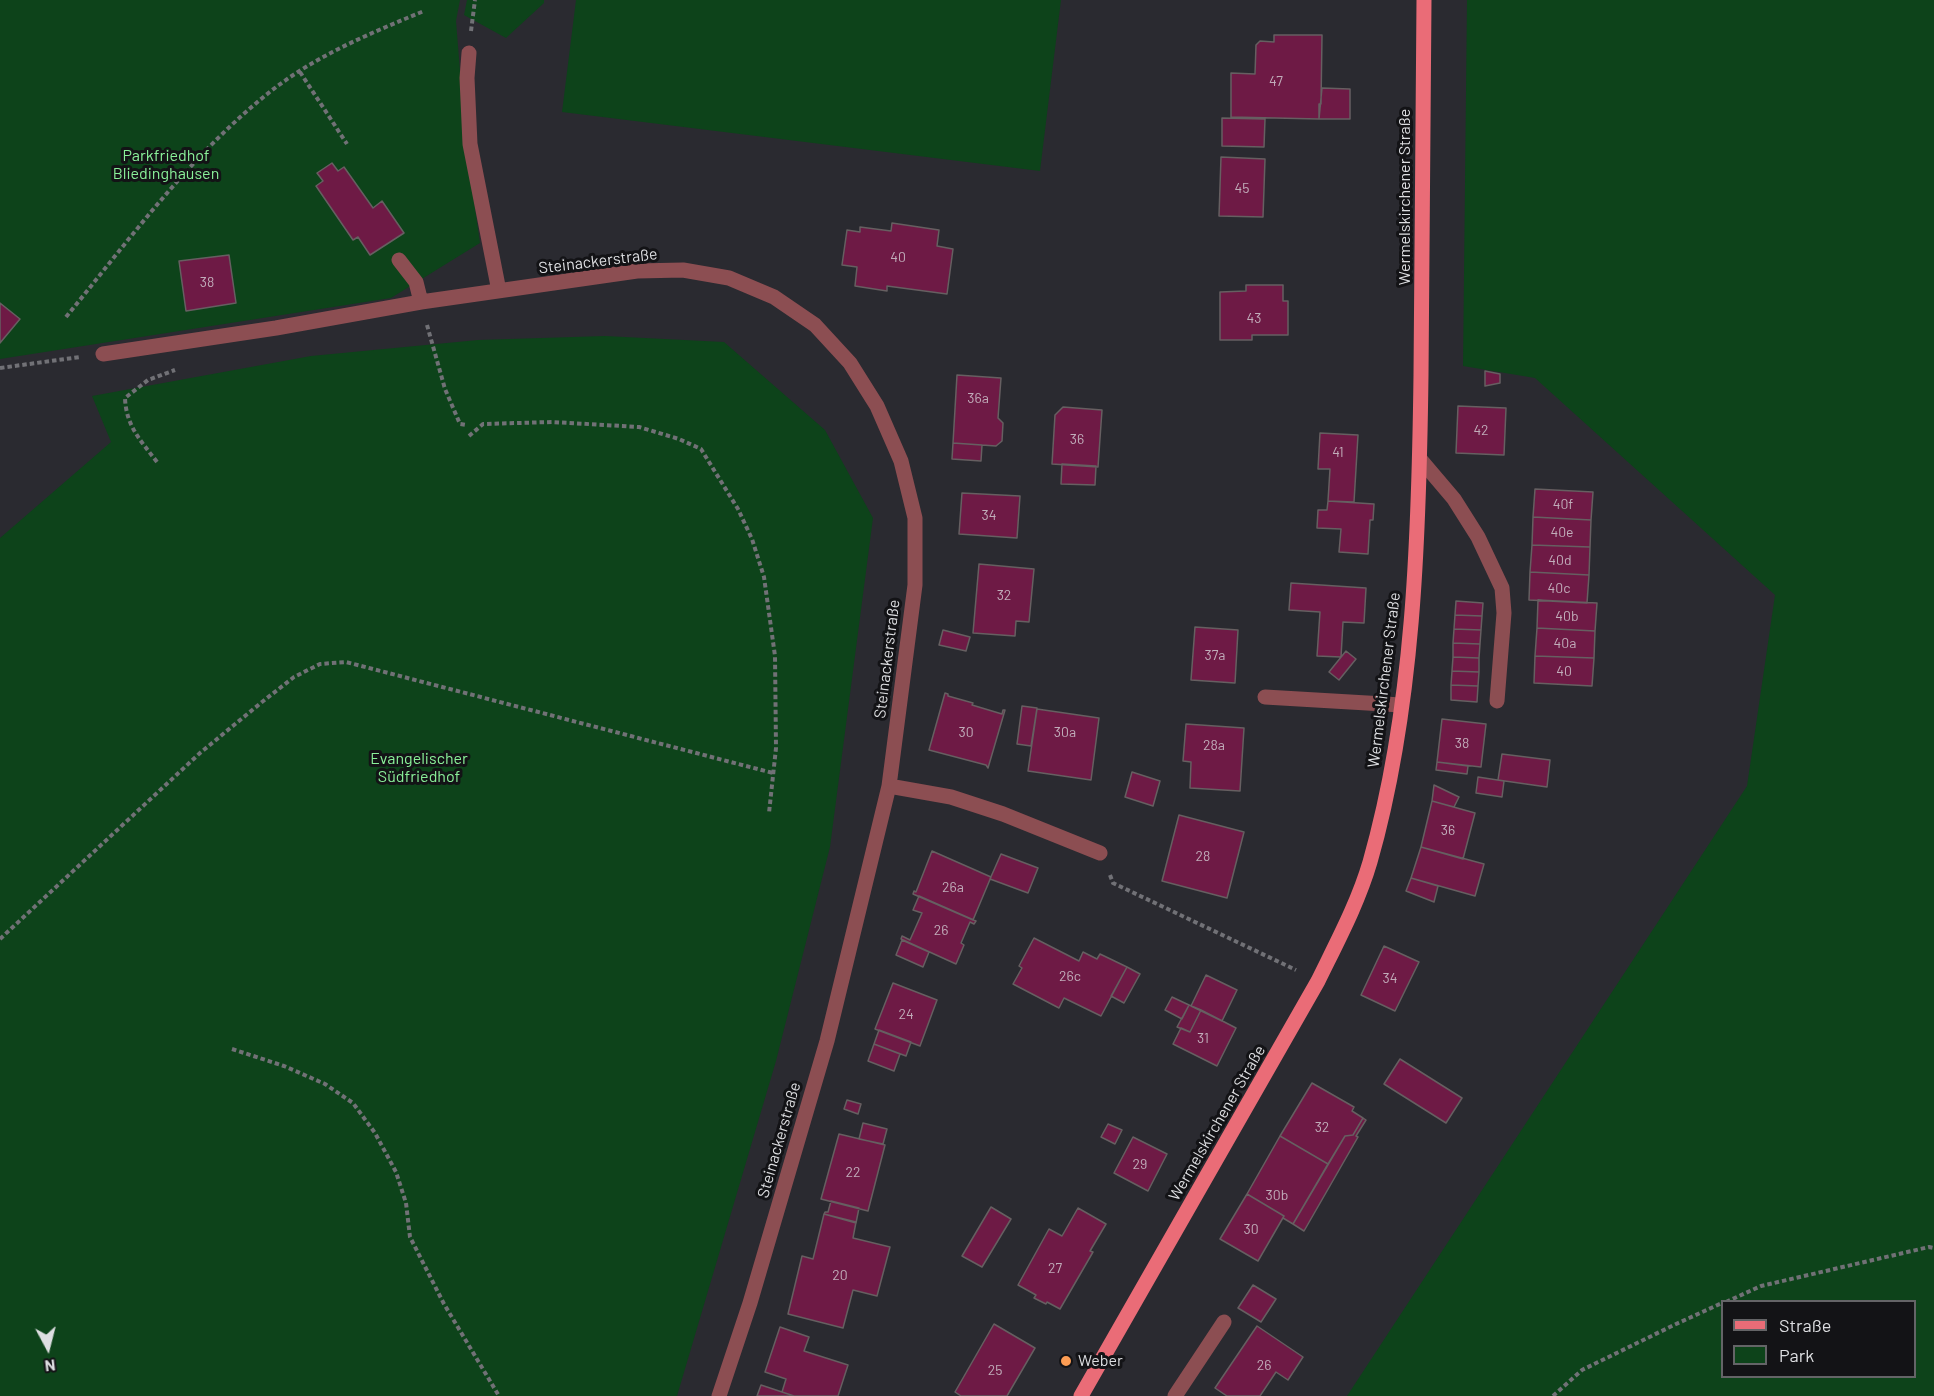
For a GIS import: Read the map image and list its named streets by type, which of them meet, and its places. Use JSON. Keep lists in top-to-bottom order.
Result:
{
  "streets": {
    "main road": ["Wermelskirchener Straße"],
    "street": ["Steinackerstraße"]
  },
  "parks": ["Parkfriedhof Bliedinghausen", "Evangelischer Südfriedhof"],
  "places": ["Weber"],
  "house_numbers": [
    "47",
    "45",
    "40",
    "38",
    "43",
    "36a",
    "42",
    "36",
    "41",
    "40f",
    "34",
    "40e",
    "40d",
    "40c",
    "32",
    "40b",
    "40a",
    "37a",
    "40",
    "30",
    "30a",
    "38",
    "28a",
    "36",
    "28",
    "26a",
    "26",
    "26c",
    "34",
    "24",
    "31",
    "32",
    "29",
    "22",
    "30b",
    "30",
    "27",
    "20",
    "26",
    "25"
  ],
  "legend": ["Straße", "Park"],
  "north": "bottom"
}
